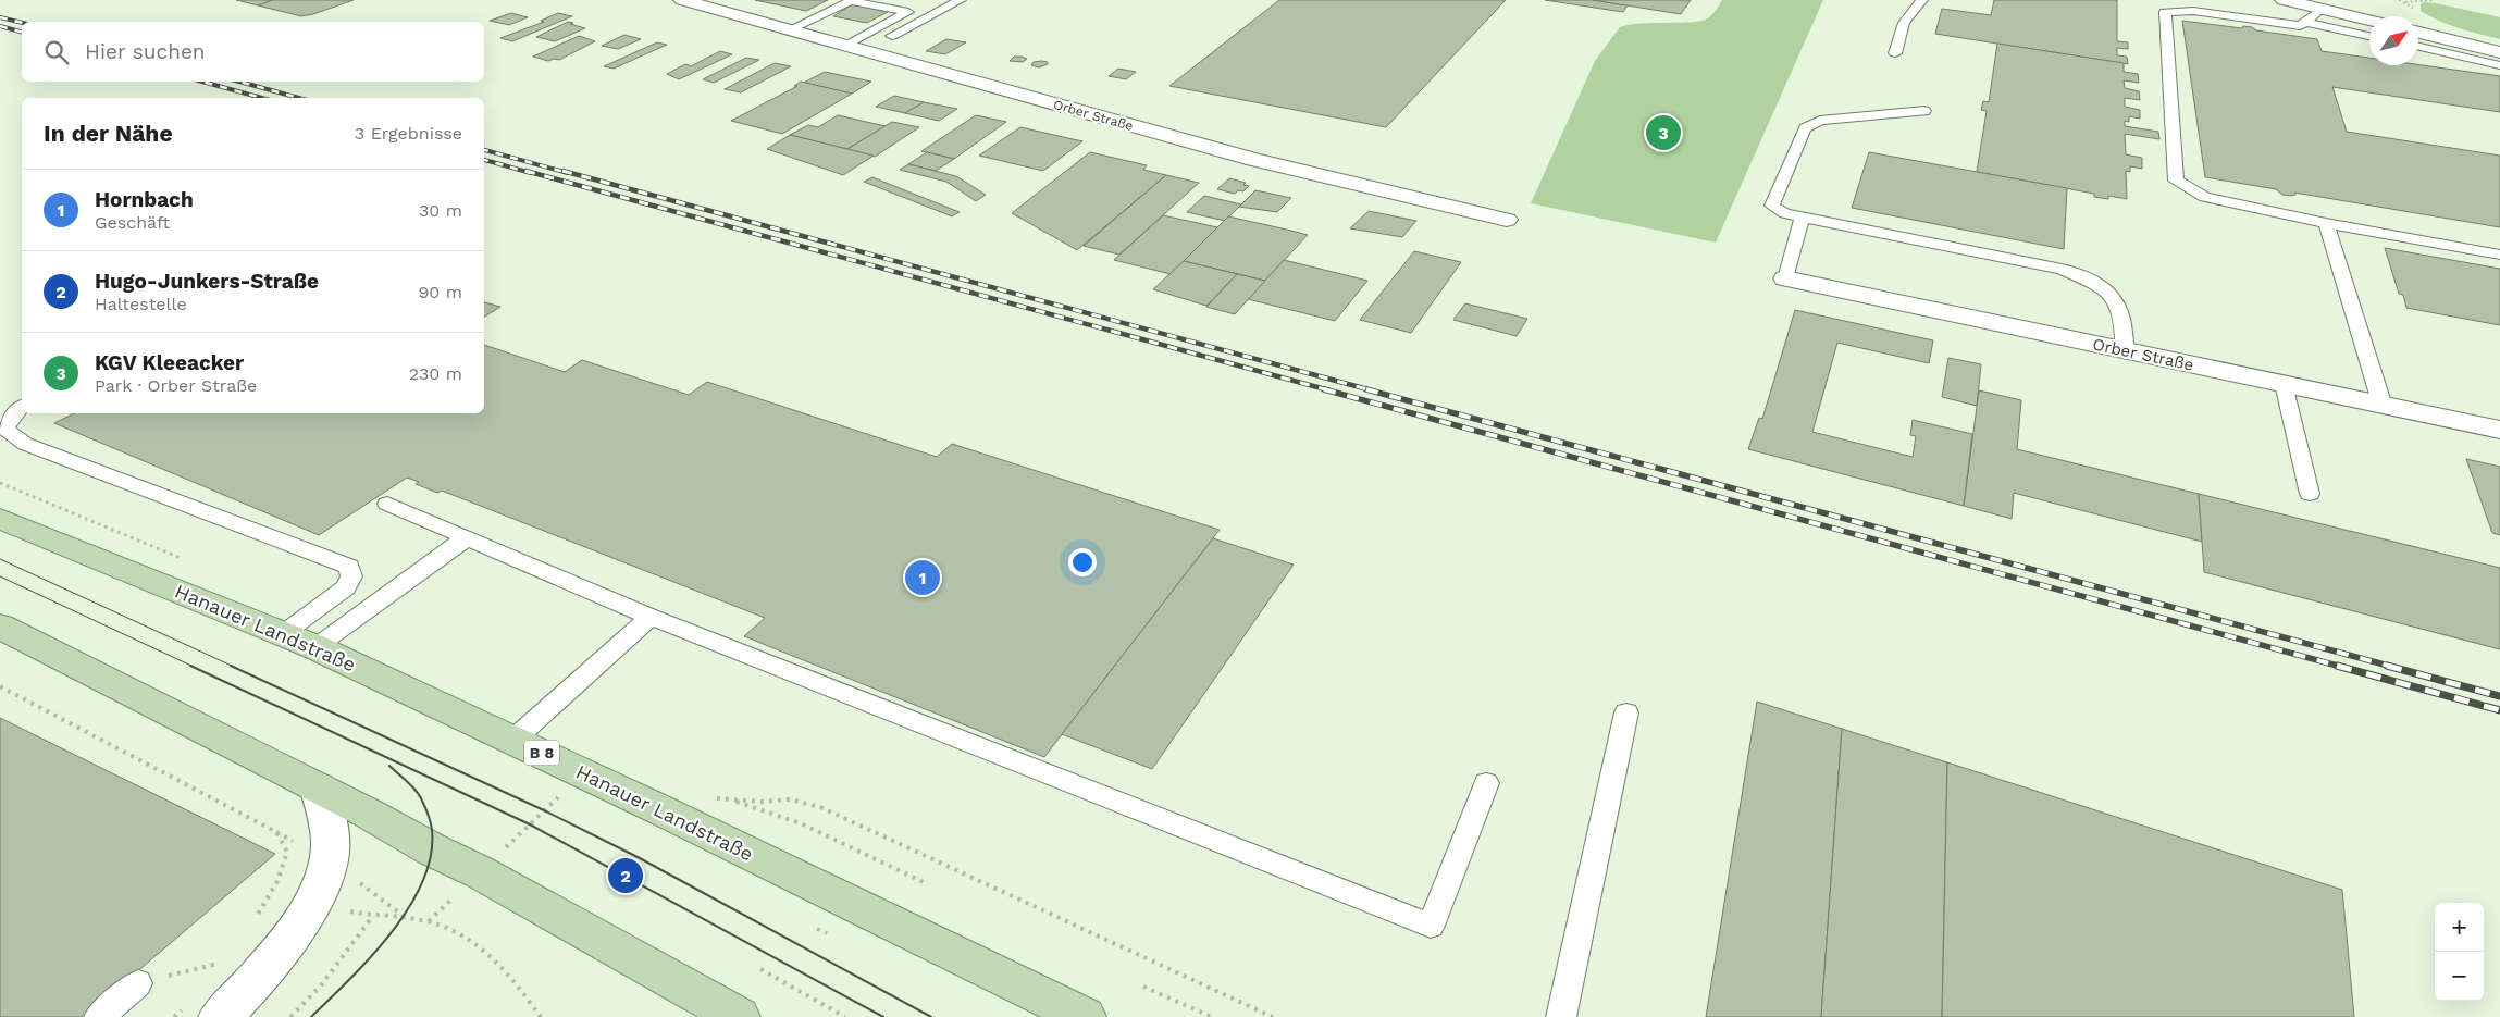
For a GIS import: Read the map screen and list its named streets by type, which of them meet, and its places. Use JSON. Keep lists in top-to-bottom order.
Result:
{
  "streets": {
    "main road": ["Hanauer Landstraße", "B 8"],
    "street": ["Orber Straße"]
  },
  "north": "top right",
  "page": {
    "search": "Hier suchen",
    "heading": ["In der Nähe", "3 Ergebnisse"],
    "pins": ["3", "1", "2"],
    "list": [
      {
        "mark": "1",
        "name": "Hornbach",
        "note": "Geschäft",
        "value": "30 m"
      },
      {
        "mark": "2",
        "name": "Hugo-Junkers-Straße",
        "note": "Haltestelle",
        "value": "90 m"
      },
      {
        "mark": "3",
        "name": "KGV Kleeacker",
        "note": "Park · Orber Straße",
        "value": "230 m"
      }
    ],
    "map_buttons": ["+", "−"]
  }
}
